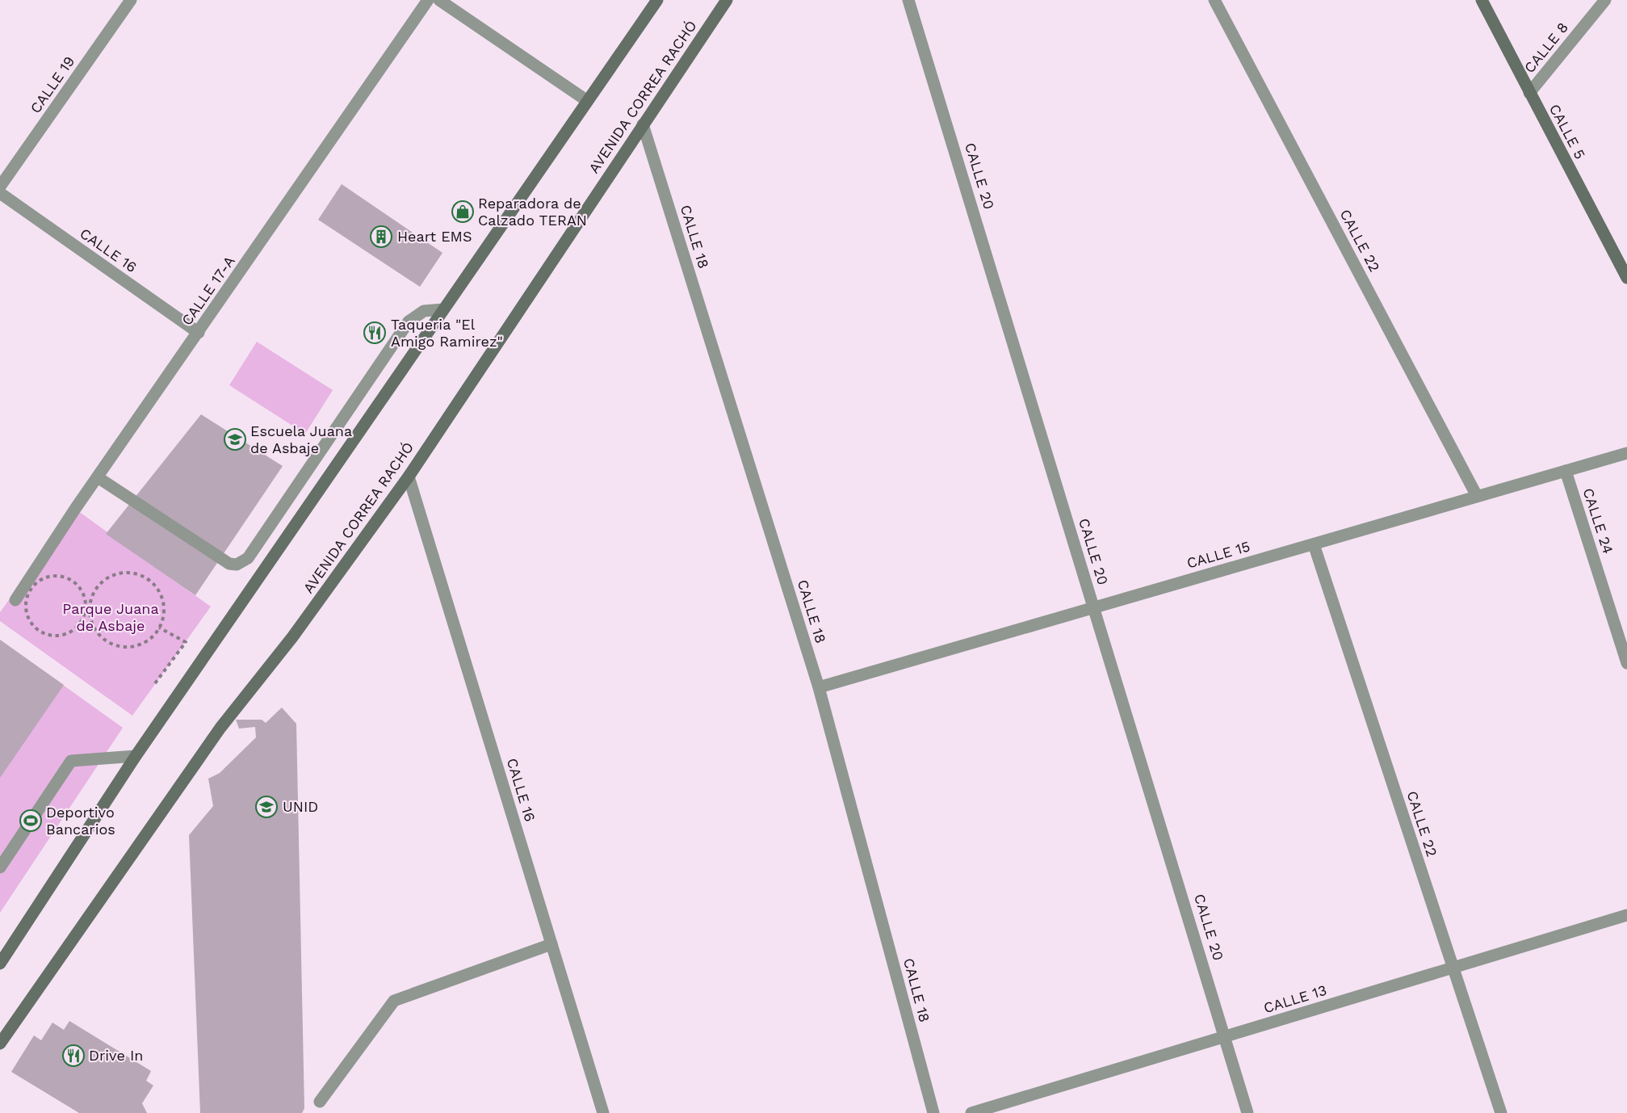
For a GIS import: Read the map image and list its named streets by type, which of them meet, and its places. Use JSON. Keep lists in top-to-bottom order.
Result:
{
  "streets": {
    "main road": ["AVENIDA CORREA RACHÓ", "CALLE 5"],
    "street": [
      "CALLE 8",
      "CALLE 19",
      "CALLE 20",
      "CALLE 18",
      "CALLE 22",
      "CALLE 16",
      "CALLE 17-A",
      "CALLE 24",
      "CALLE 15",
      "CALLE 13"
    ]
  },
  "crossings": [
    ["CALLE 8", "CALLE 5"],
    ["AVENIDA CORREA RACHÓ", "CALLE 18"],
    ["AVENIDA CORREA RACHÓ", "CALLE 16"],
    ["CALLE 20", "CALLE 15"],
    ["CALLE 20", "CALLE 13"],
    ["CALLE 18", "CALLE 15"],
    ["CALLE 22", "CALLE 15"],
    ["CALLE 22", "CALLE 13"],
    ["CALLE 16", "CALLE 17-A"],
    ["CALLE 24", "CALLE 15"]
  ],
  "parks": ["Parque Juana de Asbaje"],
  "places": {
    "shop": ["Reparadora de Calzado TERAN"],
    "building": ["Heart EMS"],
    "restaurant": ["Taqueria \"El Amigo Ramirez\"", "Drive In"],
    "school or university": ["Escuela Juana de Asbaje", "UNID"],
    "sports": ["Deportivo Bancarios"]
  }
}
